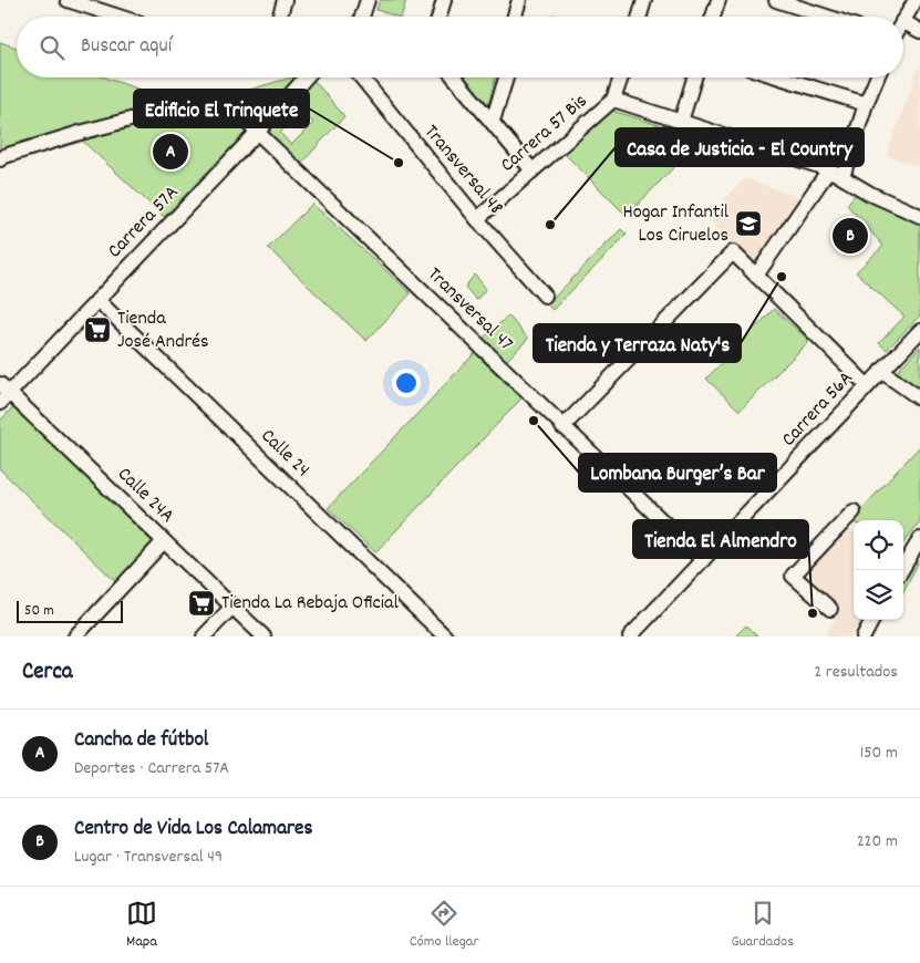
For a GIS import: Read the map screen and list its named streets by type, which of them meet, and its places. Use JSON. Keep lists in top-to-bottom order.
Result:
{
  "streets": {
    "street": [
      "Carrera 57 Bis",
      "Transversal 48",
      "Carrera 57A",
      "Transversal 47",
      "Carrera 56A",
      "Calle 24",
      "Calle 24A"
    ]
  },
  "crossings": [
    ["Carrera 57 Bis", "Transversal 48"],
    ["Carrera 57A", "Transversal 47"],
    ["Carrera 57A", "Calle 24"],
    ["Carrera 57A", "Calle 24A"],
    ["Transversal 47", "Carrera 56A"]
  ],
  "places": {
    "other": [
      "Edificio El Trinquete",
      "Casa de Justicia - El Country",
      "Tienda y Terraza Naty's",
      "Lombana Burger’s Bar",
      "Tienda El Almendro"
    ],
    "school or university": ["Hogar Infantil Los Ciruelos"],
    "supermarket": ["Tienda José Andrés", "Tienda La Rebaja Oficial"]
  },
  "scale_bar": "50 m",
  "page": {
    "search": "Buscar aquí",
    "pins": ["A", "B"],
    "scale": "50 m",
    "heading": ["Cerca", "2 resultados"],
    "list": [
      {
        "mark": "A",
        "name": "Cancha de fútbol",
        "note": "Deportes · Carrera 57A",
        "value": "150 m"
      },
      {
        "mark": "B",
        "name": "Centro de Vida Los Calamares",
        "note": "Lugar · Transversal 49",
        "value": "220 m"
      }
    ],
    "nav": ["Mapa", "Cómo llegar", "Guardados"]
  }
}
